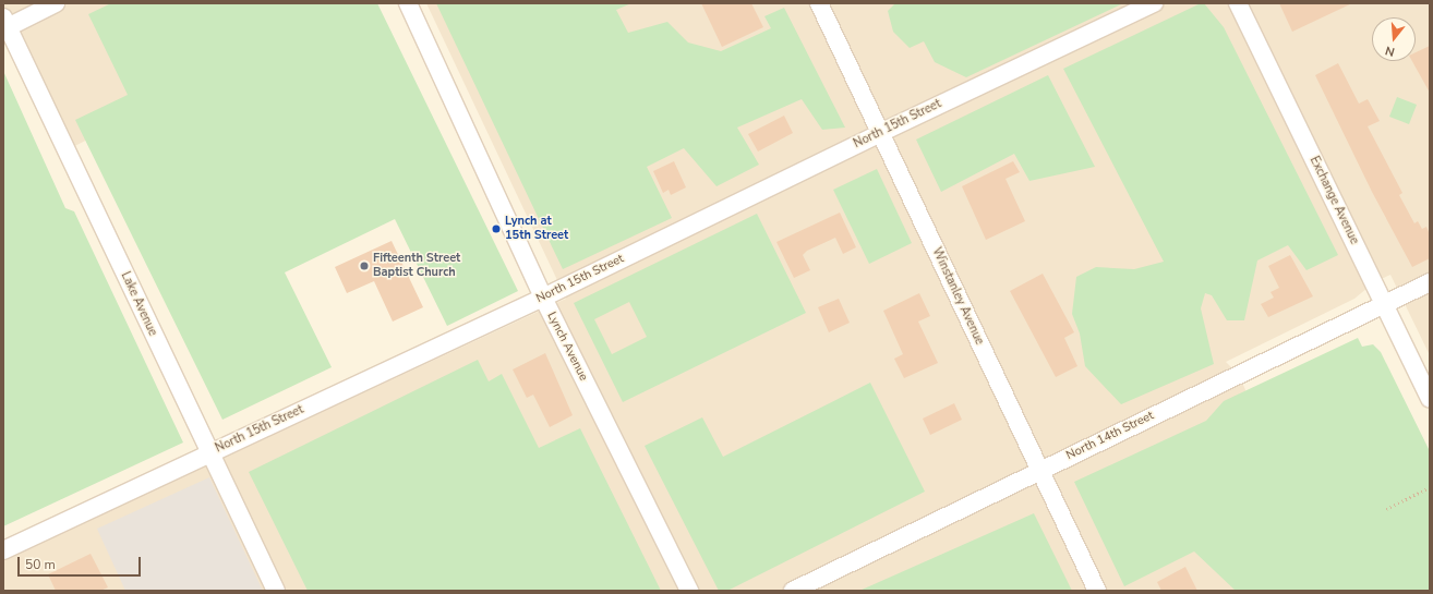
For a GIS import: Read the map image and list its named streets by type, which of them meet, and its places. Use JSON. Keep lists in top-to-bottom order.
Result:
{
  "streets": {
    "street": [
      "North 15th Street",
      "Exchange Avenue",
      "Winstanley Avenue",
      "Lake Avenue",
      "Lynch Avenue",
      "North 14th Street"
    ]
  },
  "crossings": [
    ["North 15th Street", "Winstanley Avenue"],
    ["North 15th Street", "Lake Avenue"],
    ["North 15th Street", "Lynch Avenue"],
    ["Exchange Avenue", "North 14th Street"],
    ["Winstanley Avenue", "North 14th Street"]
  ],
  "places": ["Lynch at 15th Street", "Fifteenth Street Baptist Church"],
  "scale_bar": "50 m",
  "north": "bottom"
}
